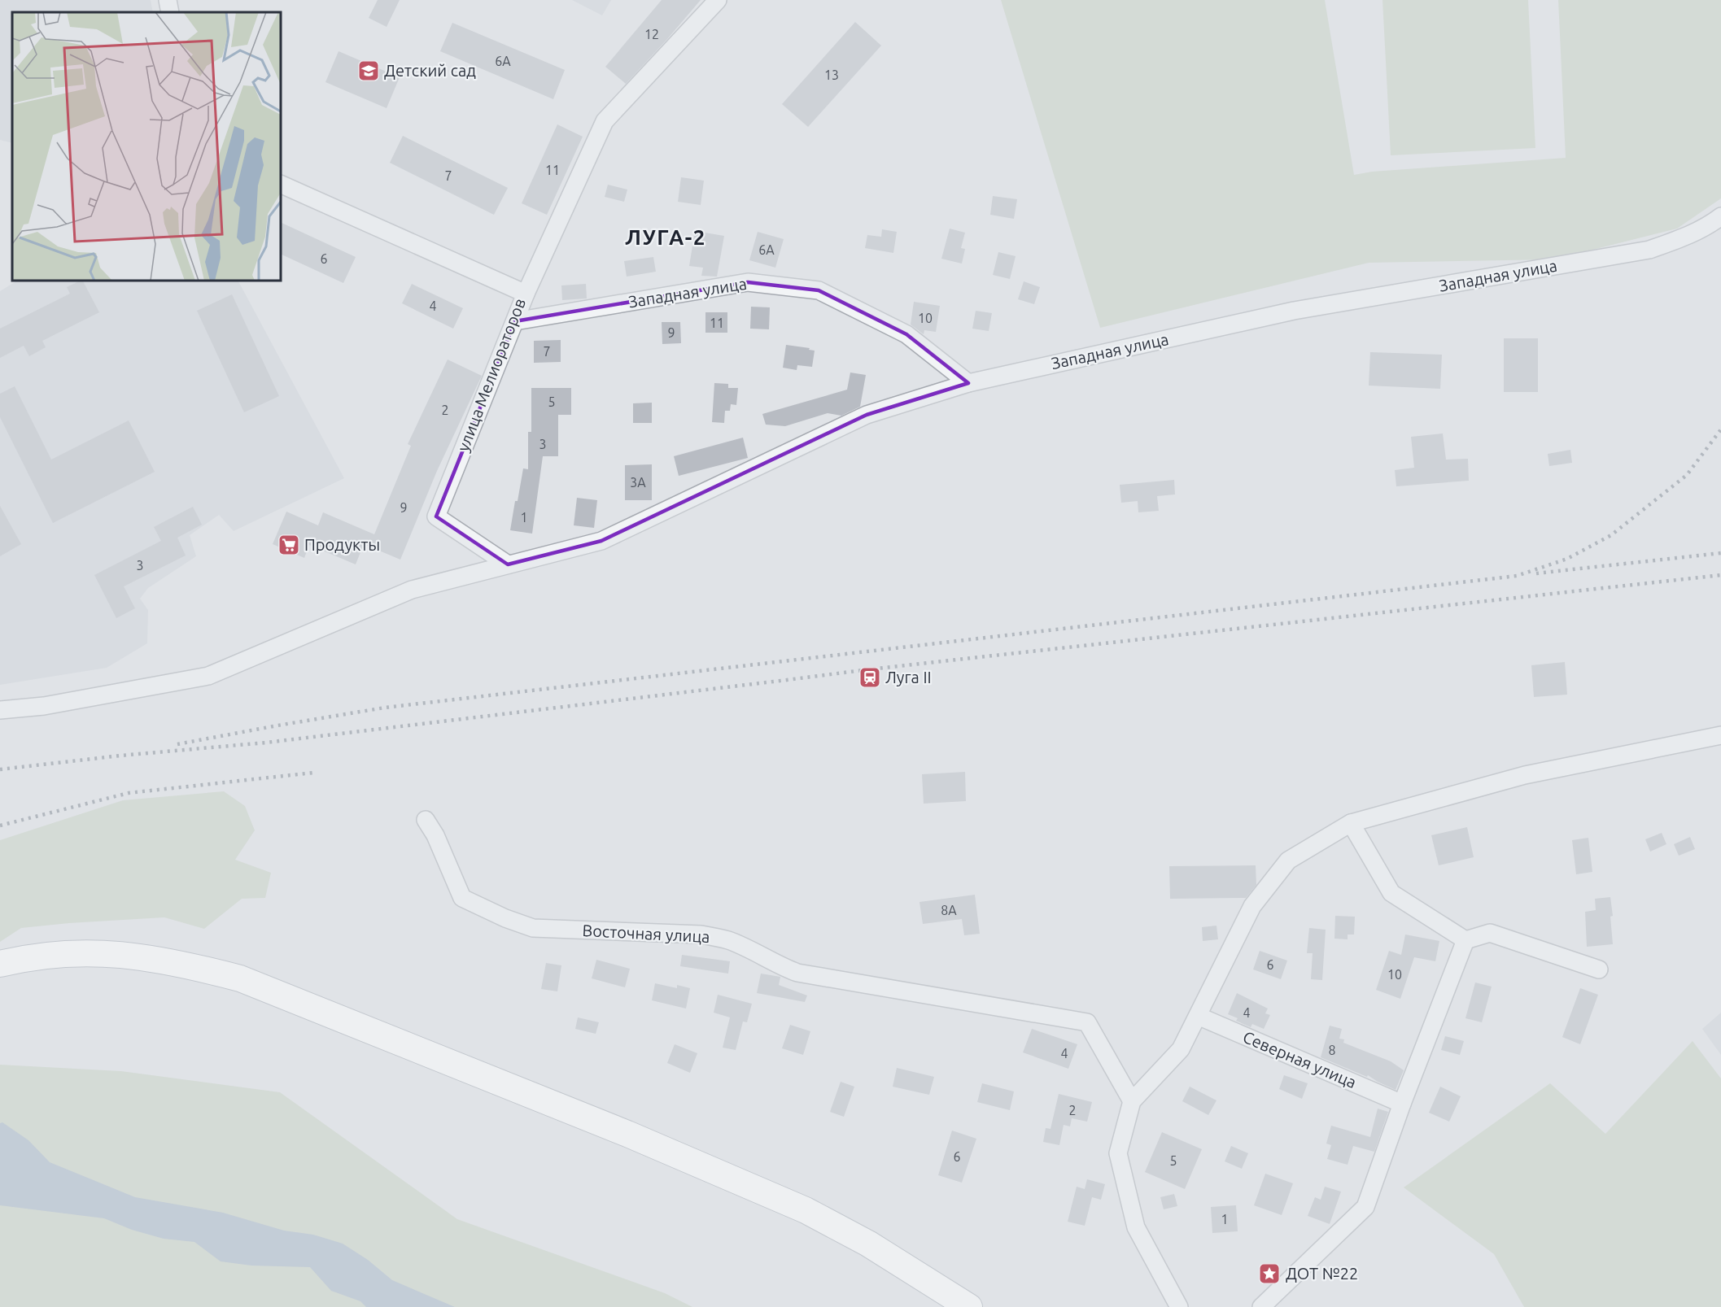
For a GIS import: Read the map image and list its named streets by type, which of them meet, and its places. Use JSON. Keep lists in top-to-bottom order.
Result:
{
  "streets": {
    "street": [
      "Западная улица",
      "улица Мелиораторов",
      "Восточная улица",
      "Северная улица"
    ]
  },
  "crossings": [
    ["Западная улица", "улица Мелиораторов"]
  ],
  "districts": ["ЛУГА-2"],
  "places": {
    "school or university": ["Детский сад"],
    "supermarket": ["Продукты"],
    "station": ["Луга II"],
    "place": ["ДОТ №22"]
  },
  "house_numbers": [
    "12",
    "6А",
    "13",
    "11",
    "7",
    "6А",
    "6",
    "4",
    "10",
    "11",
    "9",
    "7",
    "5",
    "2",
    "3",
    "3А",
    "9",
    "1",
    "3",
    "8А",
    "6",
    "10",
    "4",
    "8",
    "4",
    "2",
    "6",
    "5",
    "1"
  ]
}
